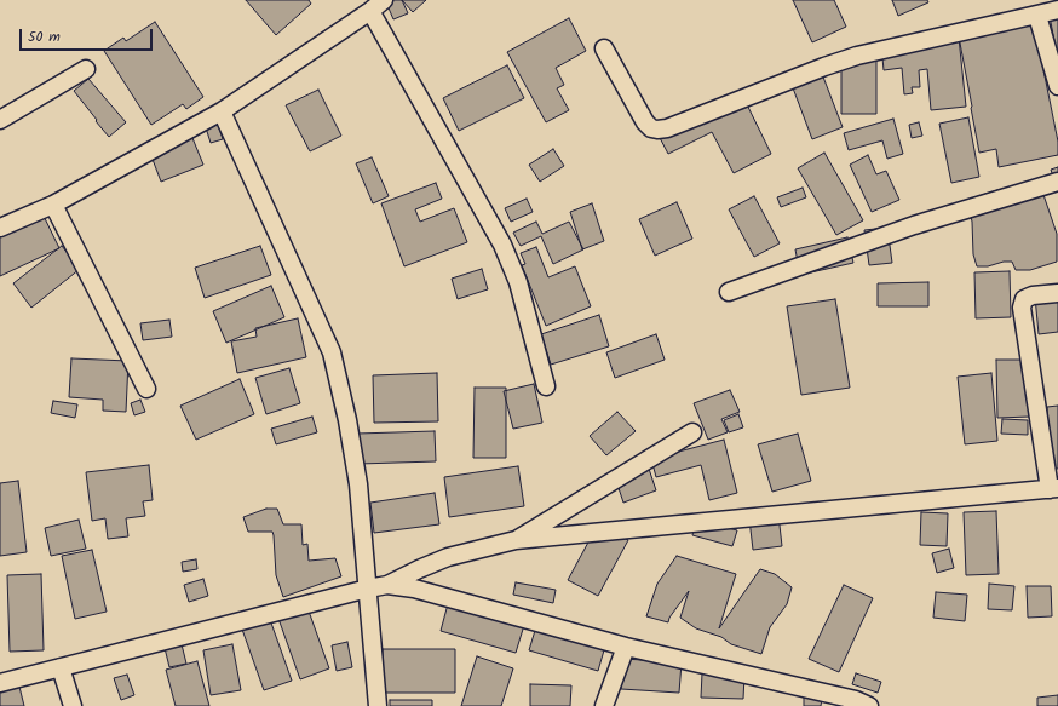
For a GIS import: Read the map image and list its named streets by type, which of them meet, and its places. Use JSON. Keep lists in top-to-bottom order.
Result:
{
  "scale_bar": "50 m"
}
